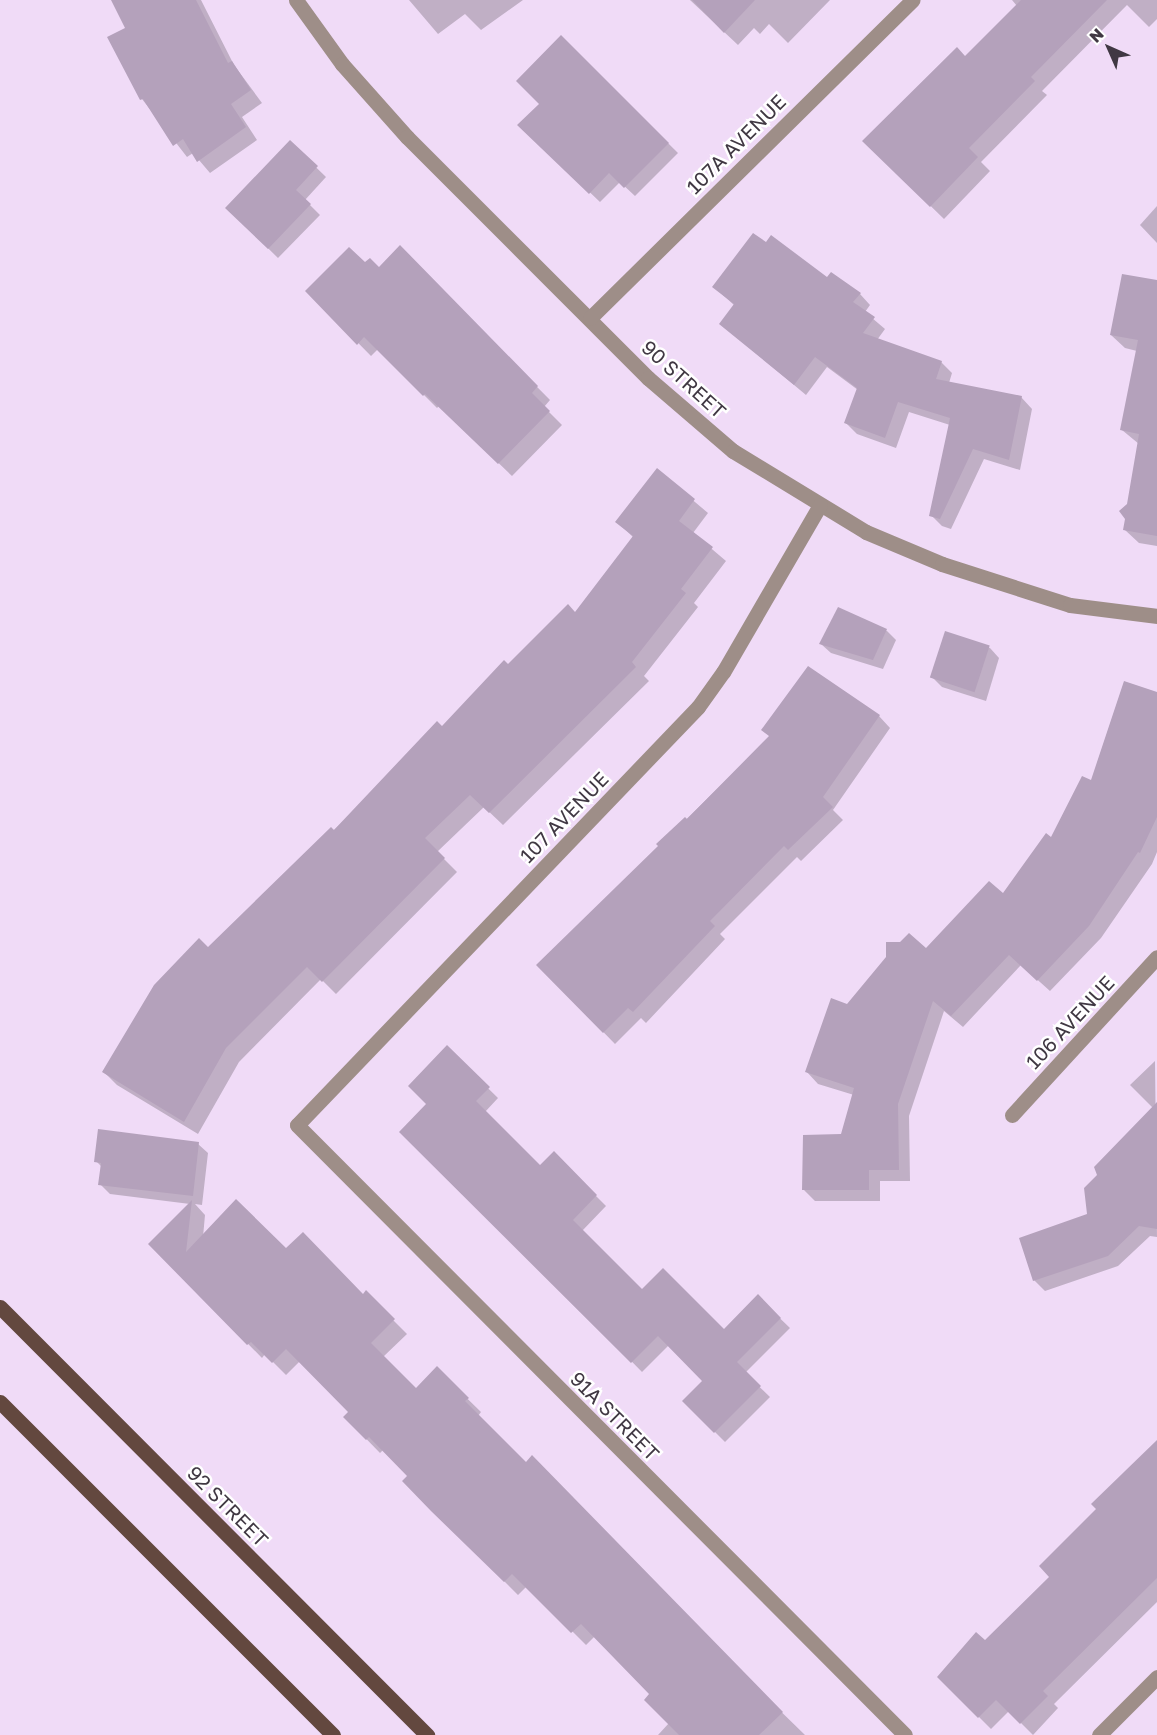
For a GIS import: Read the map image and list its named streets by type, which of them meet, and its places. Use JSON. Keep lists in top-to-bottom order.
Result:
{
  "streets": {
    "main road": ["92 STREET"],
    "street": [
      "107A AVENUE",
      "90 STREET",
      "107 AVENUE",
      "106 AVENUE",
      "91A STREET"
    ]
  },
  "crossings": [
    ["107A AVENUE", "90 STREET"],
    ["90 STREET", "107 AVENUE"],
    ["107 AVENUE", "91A STREET"]
  ],
  "north": "top left"
}
